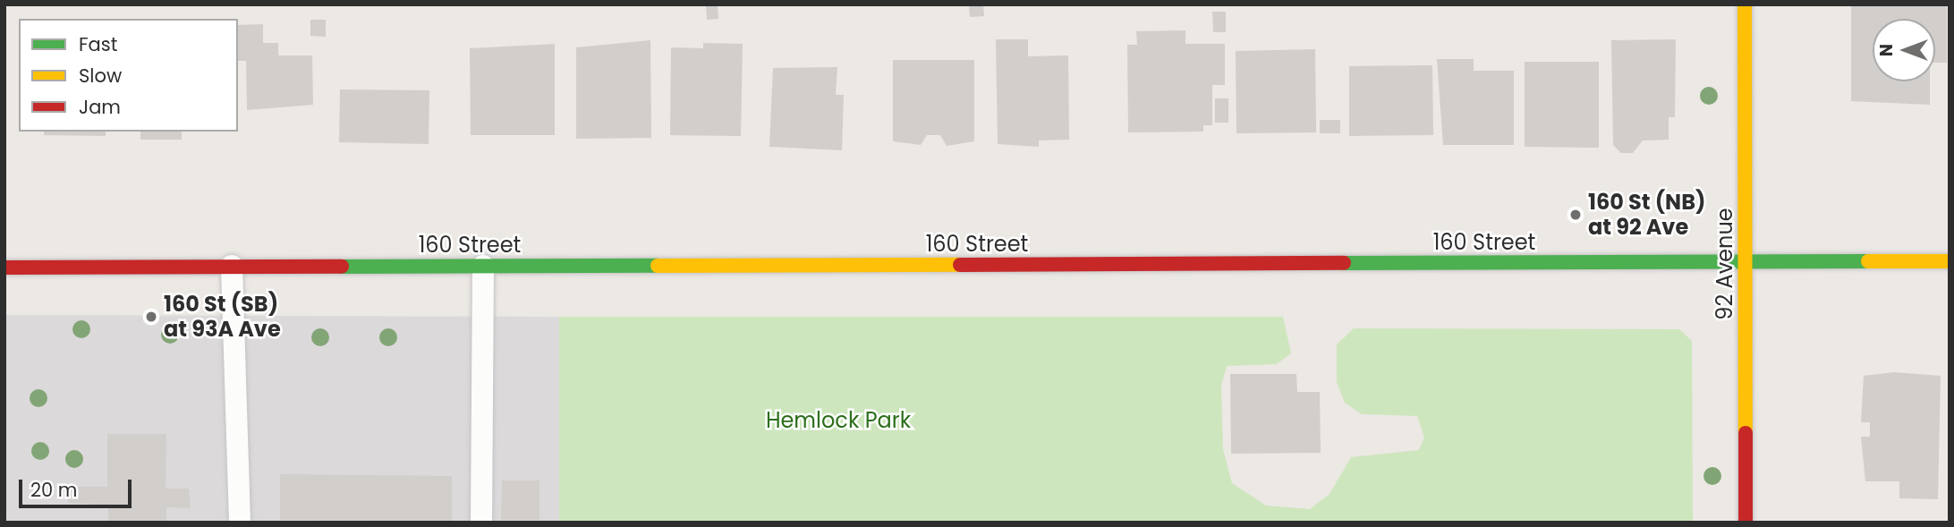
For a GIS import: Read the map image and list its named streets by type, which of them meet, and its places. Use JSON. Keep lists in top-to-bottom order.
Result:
{
  "streets": {
    "main road": ["160 Street", "92 Avenue"]
  },
  "crossings": [
    ["160 Street", "92 Avenue"]
  ],
  "parks": ["Hemlock Park"],
  "places": ["160 St (NB) at 92 Ave", "160 St (SB) at 93A Ave"],
  "legend": ["Fast", "Slow", "Jam"],
  "scale_bar": "20 m",
  "north": "left"
}
